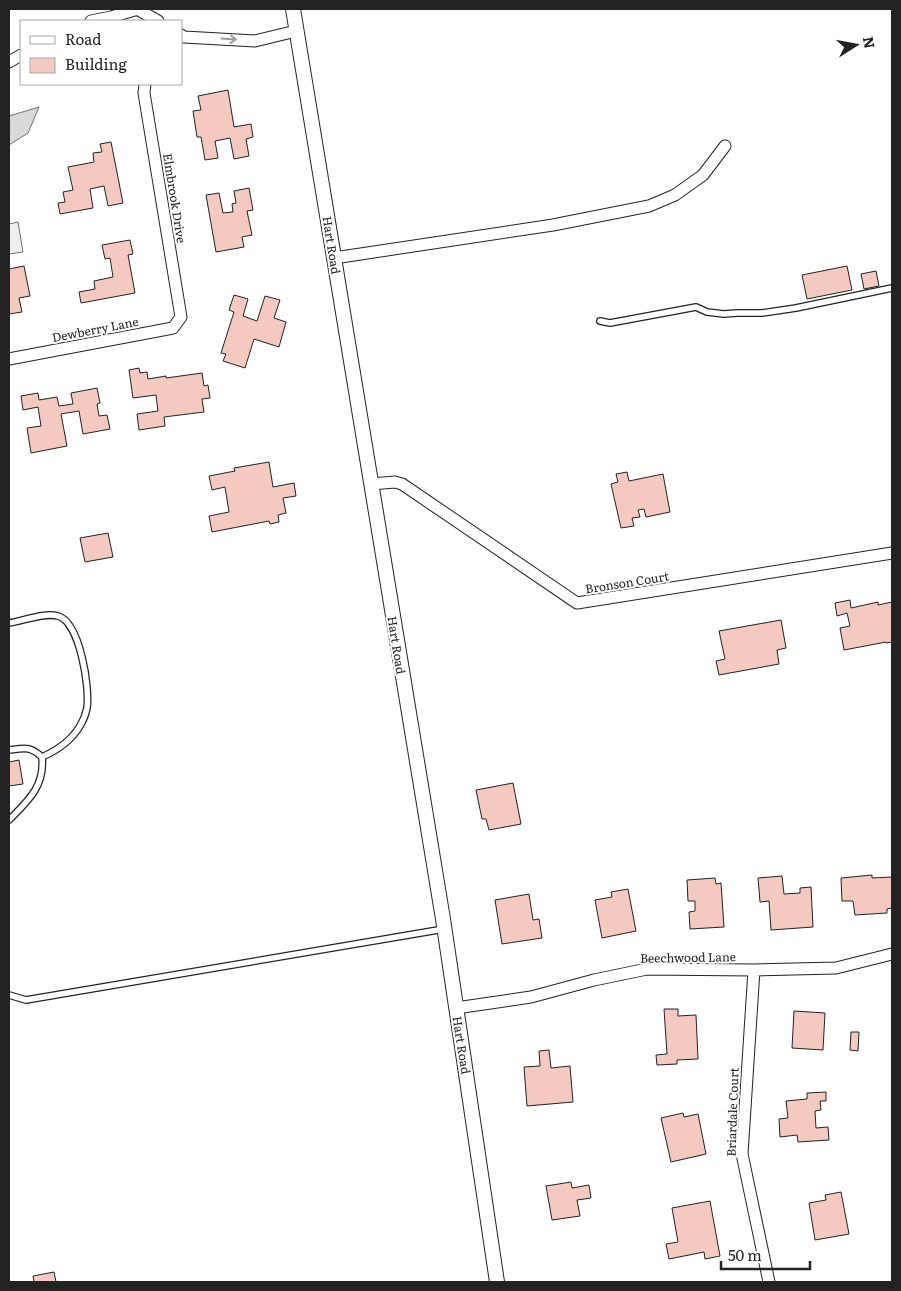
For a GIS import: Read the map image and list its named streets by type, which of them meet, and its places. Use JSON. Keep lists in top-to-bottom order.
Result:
{
  "streets": {
    "street": [
      "Elmbrook Drive",
      "Hart Road",
      "Dewberry Lane",
      "Bronson Court",
      "Beechwood Lane",
      "Briardale Court"
    ]
  },
  "crossings": [
    ["Elmbrook Drive", "Dewberry Lane"],
    ["Hart Road", "Bronson Court"],
    ["Hart Road", "Beechwood Lane"],
    ["Beechwood Lane", "Briardale Court"]
  ],
  "legend": ["Road", "Building"],
  "scale_bar": "50 m",
  "north": "right"
}
